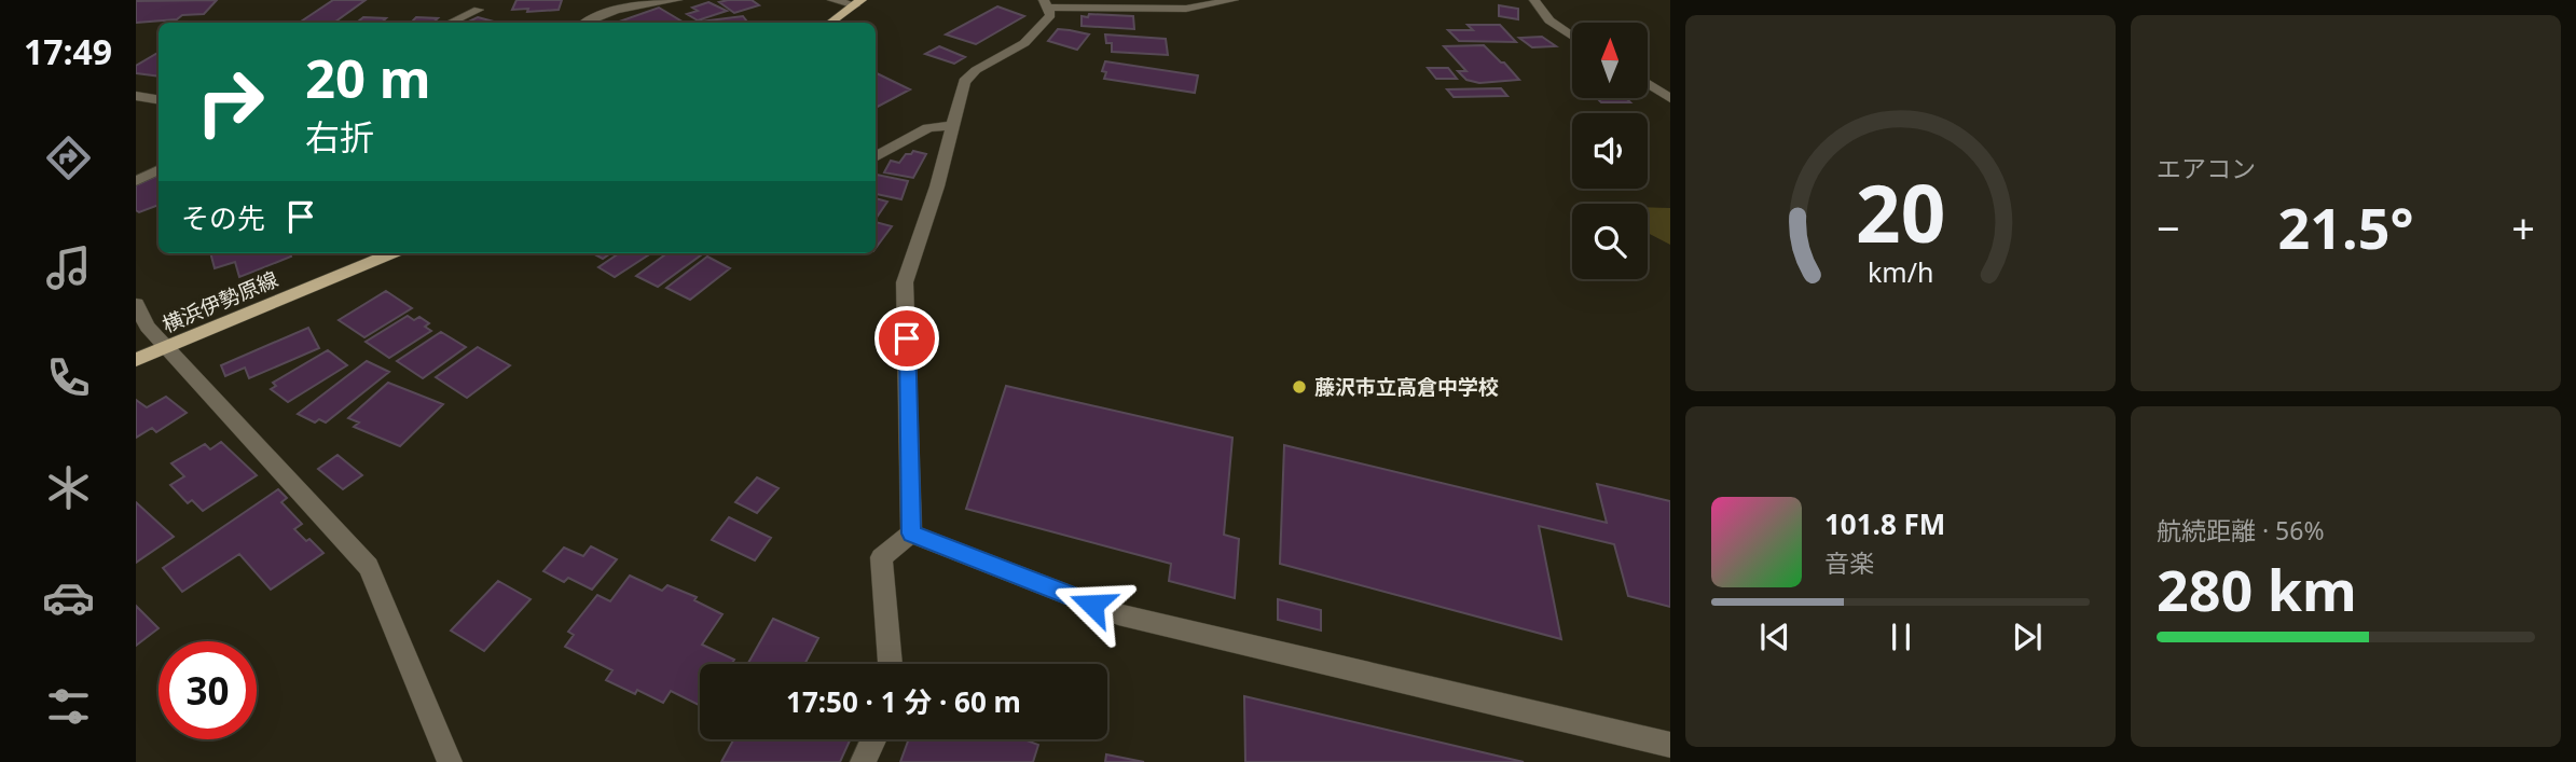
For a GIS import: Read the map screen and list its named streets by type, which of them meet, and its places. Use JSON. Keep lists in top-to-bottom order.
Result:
{
  "streets": {
    "main road": ["横浜伊勢原線"]
  },
  "places": ["藤沢市立高倉中学校"],
  "north": "top",
  "page": {
    "tabs": "17:49",
    "tile": [
      "エアコン",
      ["航続距離 · 56%", "280 km"]
    ],
    "turn": ["20 m", "右折"],
    "then": "その先",
    "heat": ["−", "21.5°", "+"],
    "song": ["101.8 FM", "音楽"],
    "limit": "30",
    "trip": "17:50 · 1 分 · 60 m",
    "gauge": ["20", "km/h"]
  }
}
